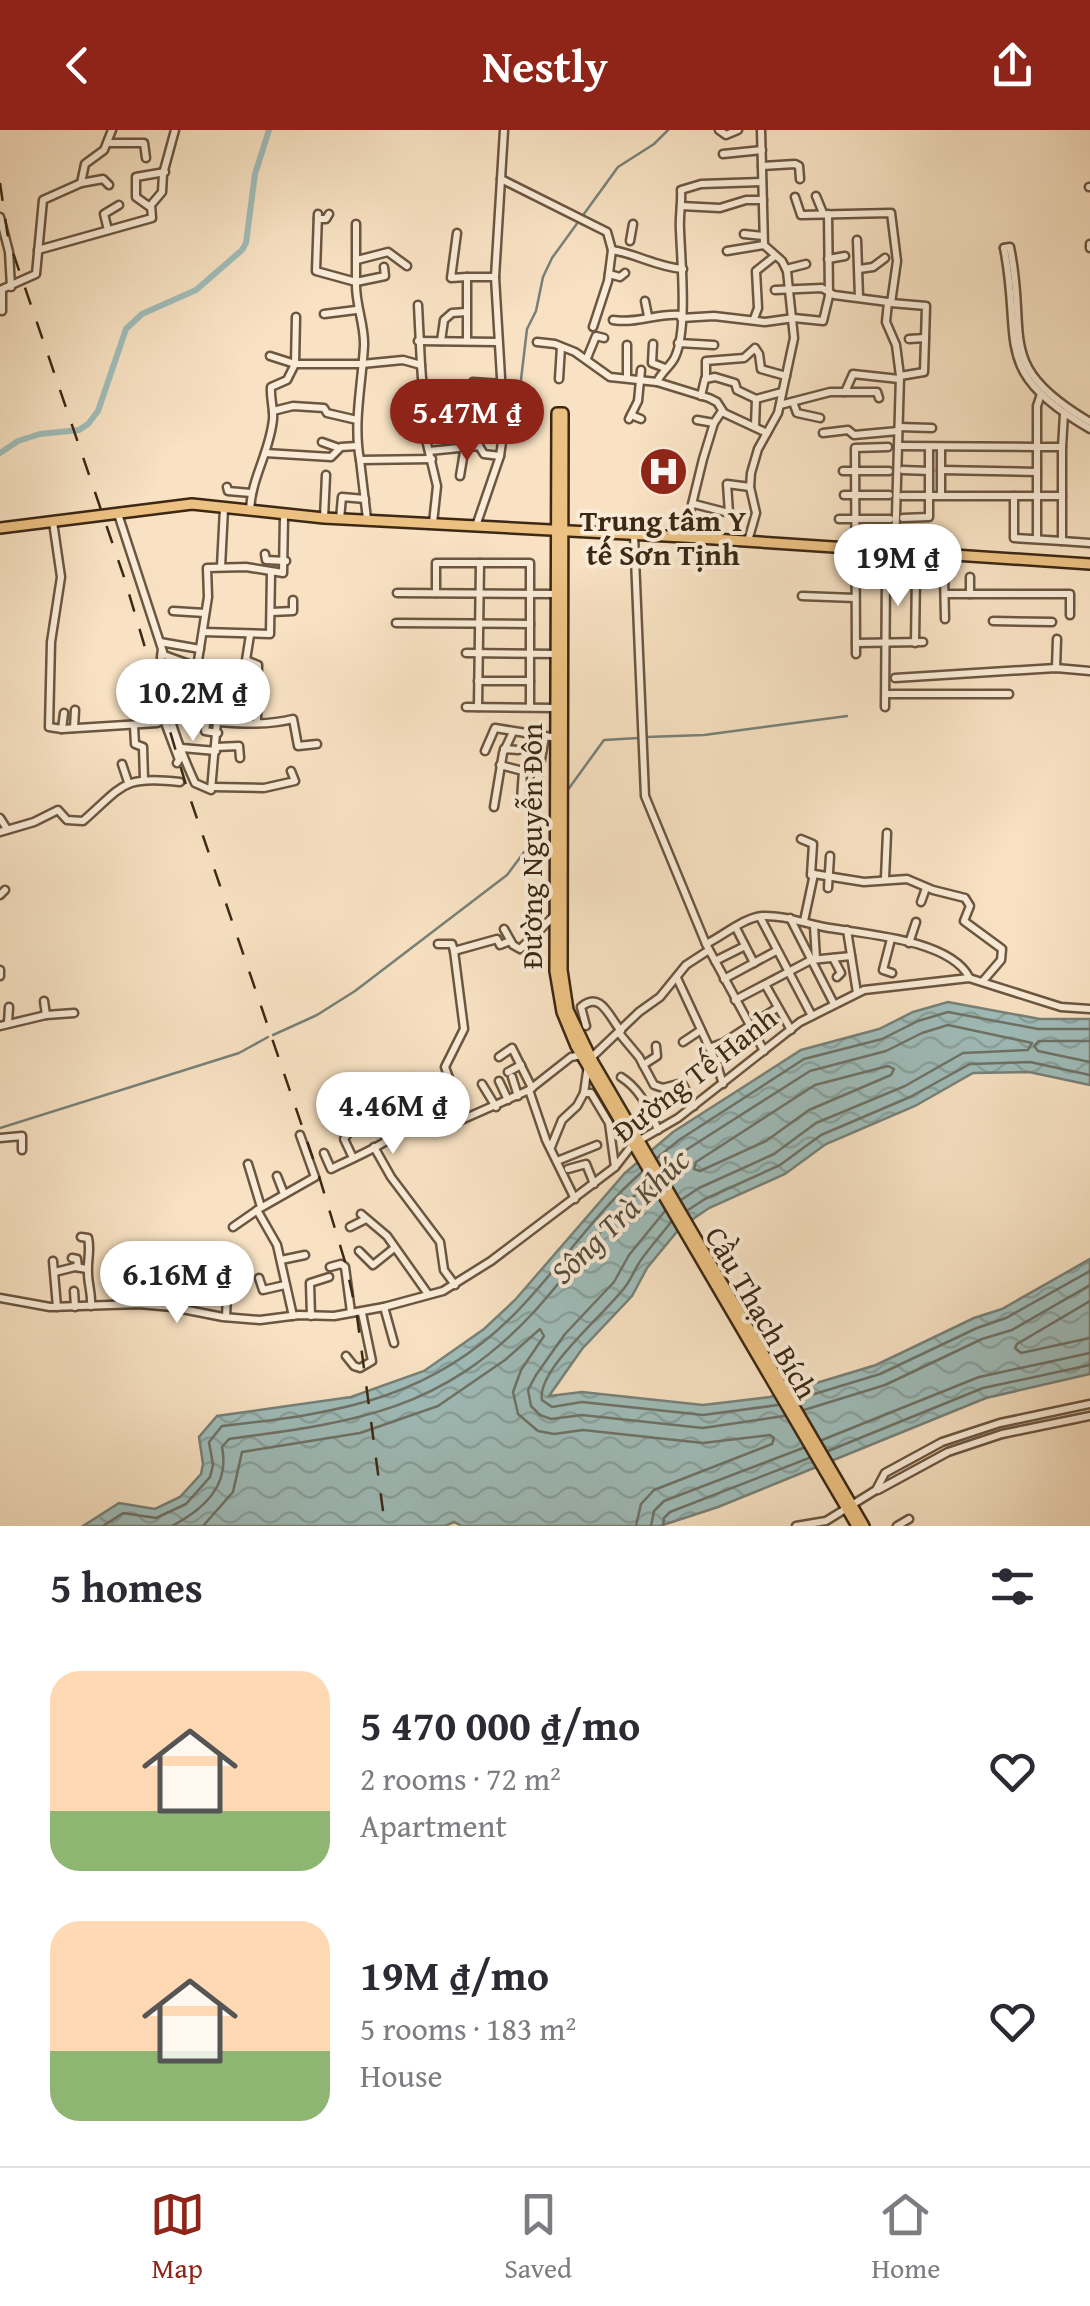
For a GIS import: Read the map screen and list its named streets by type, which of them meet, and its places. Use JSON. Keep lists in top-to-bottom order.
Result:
{
  "streets": {
    "main road": ["Đường Nguyễn Đôn", "Cầu Thạch Bích"],
    "street": ["Đường Tế Hanh"]
  },
  "crossings": [
    ["Đường Nguyễn Đôn", "Đường Tế Hanh"],
    ["Đường Nguyễn Đôn", "Cầu Thạch Bích"],
    ["Đường Tế Hanh", "Cầu Thạch Bích"]
  ],
  "water": ["Sông Trà Khúc"],
  "places": {
    "hospital": ["Trung tâm Y tế Sơn Tịnh"]
  },
  "page": {
    "header": "Nestly",
    "price": [
      "5.47M ₫",
      "19M ₫",
      "10.2M ₫",
      "4.46M ₫",
      "6.16M ₫"
    ],
    "heading": "5 homes",
    "list": [
      {
        "name": "5 470 000 ₫/mo",
        "note": "2 rooms · 72 m² · Apartment"
      },
      {
        "name": "19M ₫/mo",
        "note": "5 rooms · 183 m² · House"
      }
    ],
    "tabs": ["Map", "Saved", "Home"]
  }
}
